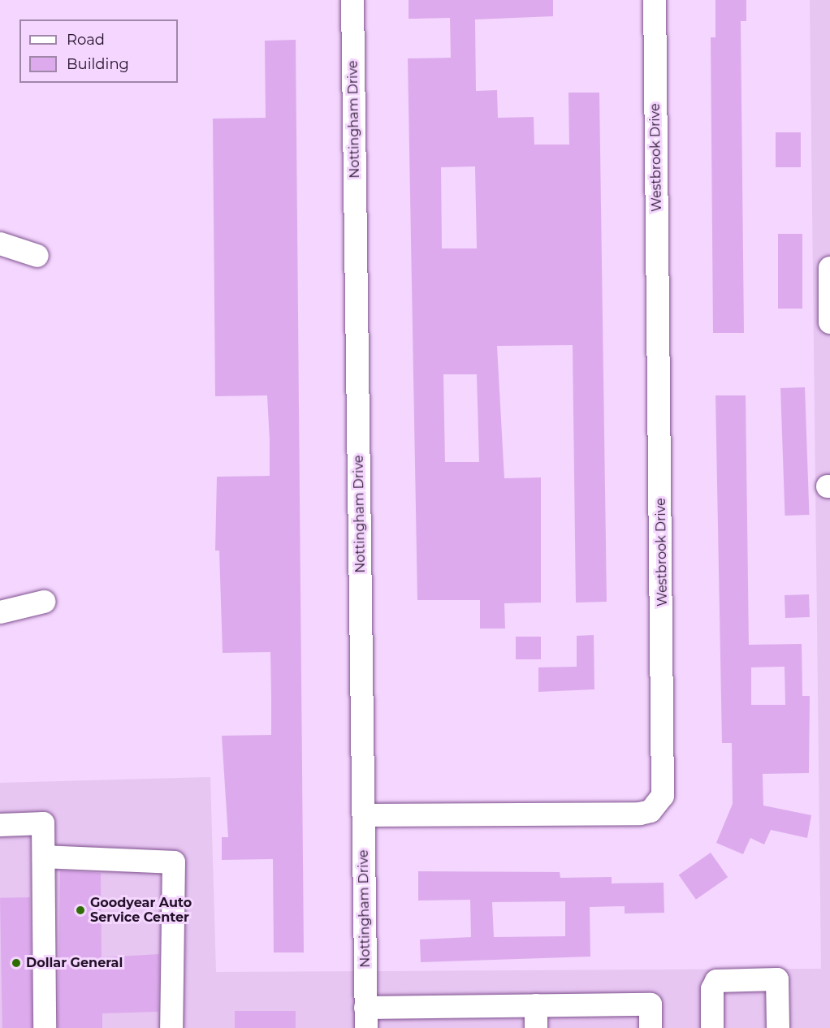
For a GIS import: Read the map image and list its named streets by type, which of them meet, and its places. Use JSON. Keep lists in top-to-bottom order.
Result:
{
  "streets": {
    "street": ["Nottingham Drive", "Westbrook Drive"]
  },
  "crossings": [
    ["Nottingham Drive", "Westbrook Drive"]
  ],
  "places": ["Goodyear Auto Service Center", "Dollar General"],
  "legend": ["Road", "Building"]
}
